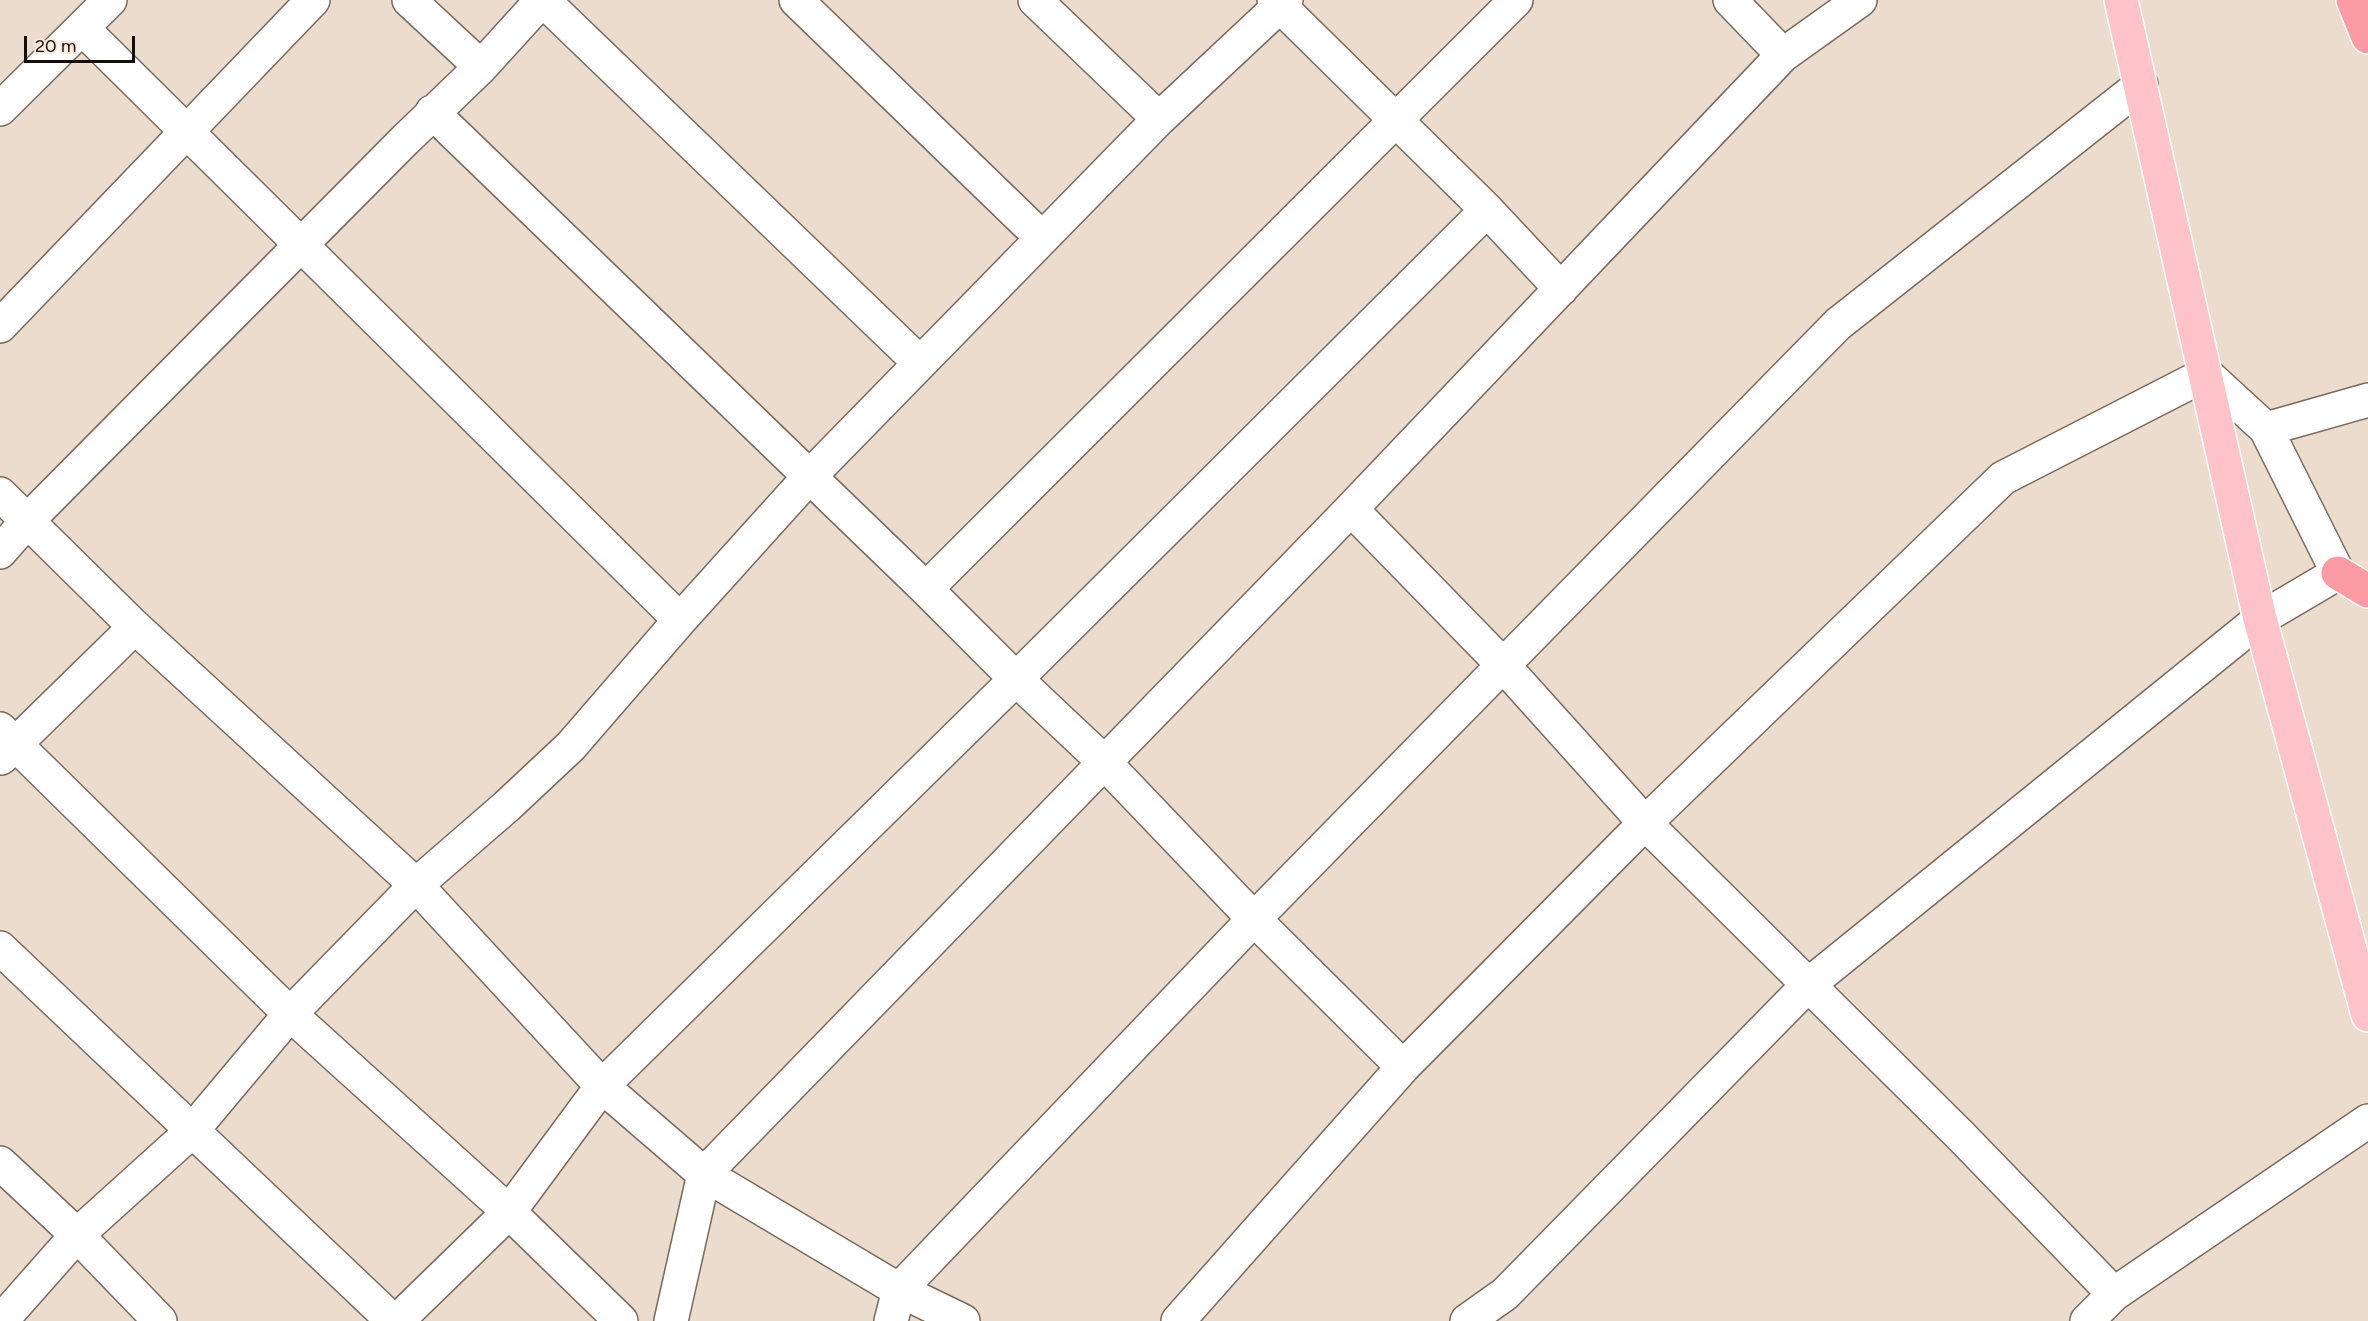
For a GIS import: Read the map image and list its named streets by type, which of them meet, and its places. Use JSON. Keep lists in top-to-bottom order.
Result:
{
  "scale_bar": "20 m"
}
